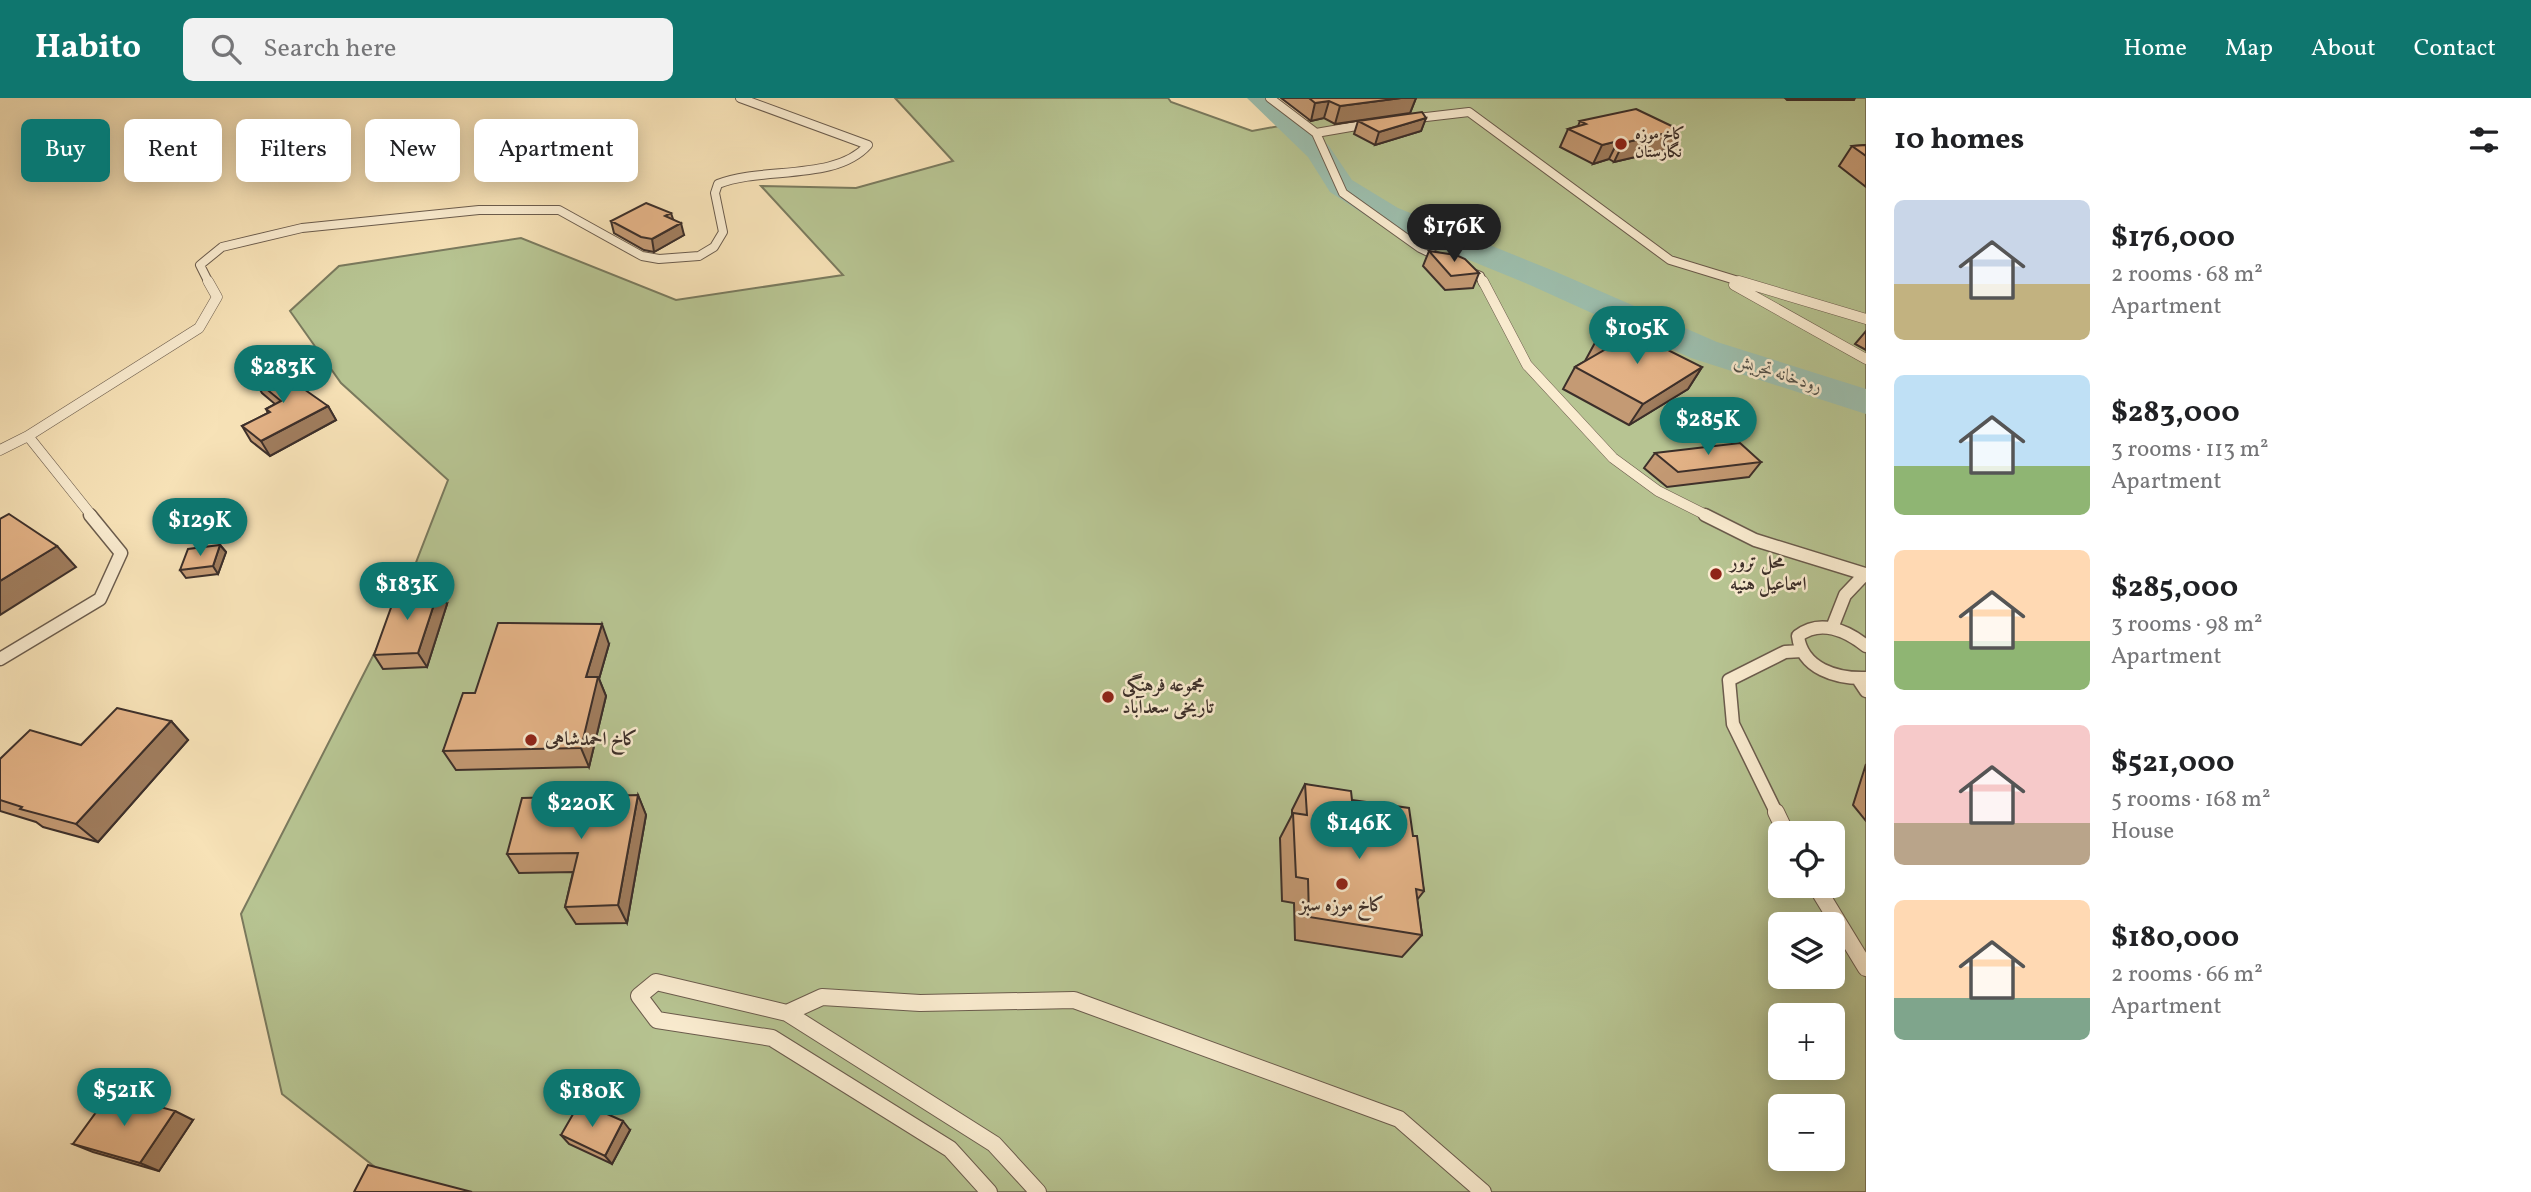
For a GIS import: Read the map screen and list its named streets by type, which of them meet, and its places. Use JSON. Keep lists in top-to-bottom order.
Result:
{
  "water": ["رودخانه تجریش"],
  "places": [
    "کاخ موزه نگارستان",
    "محل ترور اسماعیل هنیه",
    "مجموعه فرهنگی تاریخی سعدآباد",
    "کاخ احمدشاهی",
    "کاخ موزه سبز"
  ],
  "page": {
    "header": "Habito",
    "search": "Search here",
    "nav": [
      "Home",
      "Map",
      "About",
      "Contact"
    ],
    "heading": "10 homes",
    "chip": [
      "Buy",
      "Rent",
      "Filters",
      "New",
      "Apartment"
    ],
    "list": [
      {
        "name": "$176,000",
        "note": "2 rooms · 68 m² · Apartment"
      },
      {
        "name": "$283,000",
        "note": "3 rooms · 113 m² · Apartment"
      },
      {
        "name": "$285,000",
        "note": "3 rooms · 98 m² · Apartment"
      },
      {
        "name": "$521,000",
        "note": "5 rooms · 168 m² · House"
      },
      {
        "name": "$180,000",
        "note": "2 rooms · 66 m² · Apartment"
      }
    ],
    "price": [
      "$176K",
      "$105K",
      "$283K",
      "$285K",
      "$129K",
      "$183K",
      "$220K",
      "$146K",
      "$521K",
      "$180K"
    ],
    "map_buttons": ["+", "−"]
  }
}
